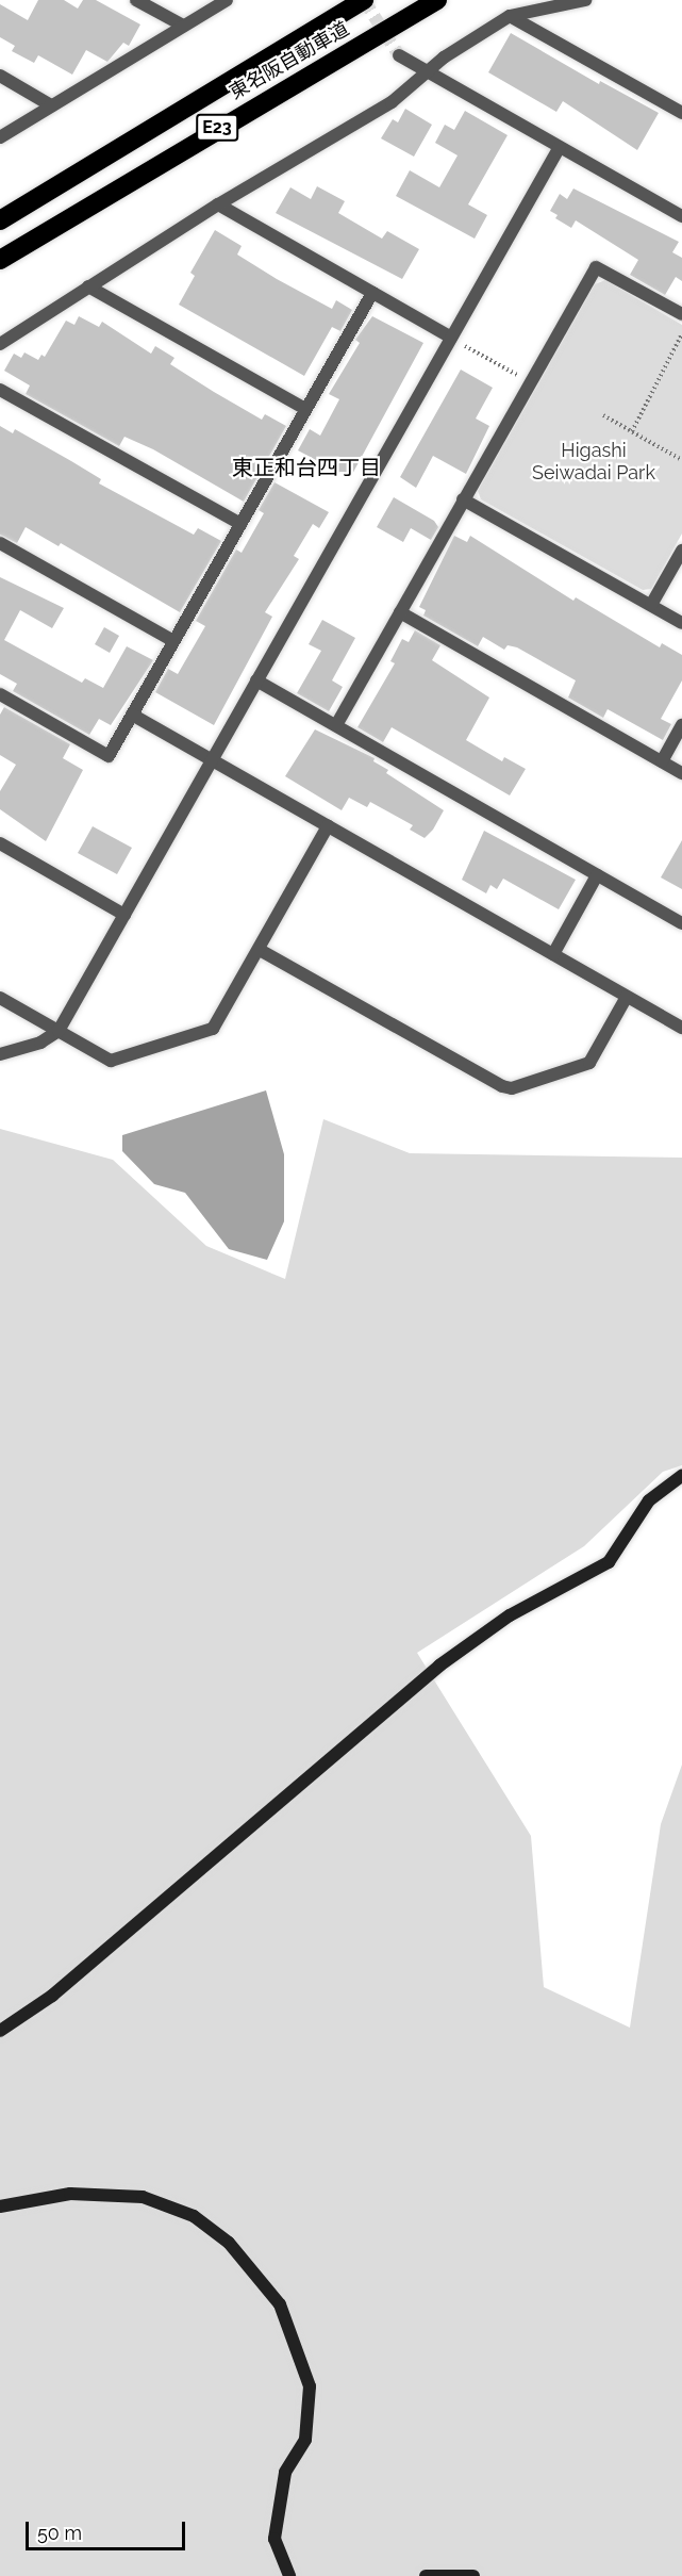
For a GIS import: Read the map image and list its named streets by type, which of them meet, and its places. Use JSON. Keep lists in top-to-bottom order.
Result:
{
  "streets": {
    "highway": ["東名阪自動車道", "E23"]
  },
  "districts": ["東正和台四丁目"],
  "parks": ["Higashi Seiwadai Park"],
  "scale_bar": "50 m"
}
